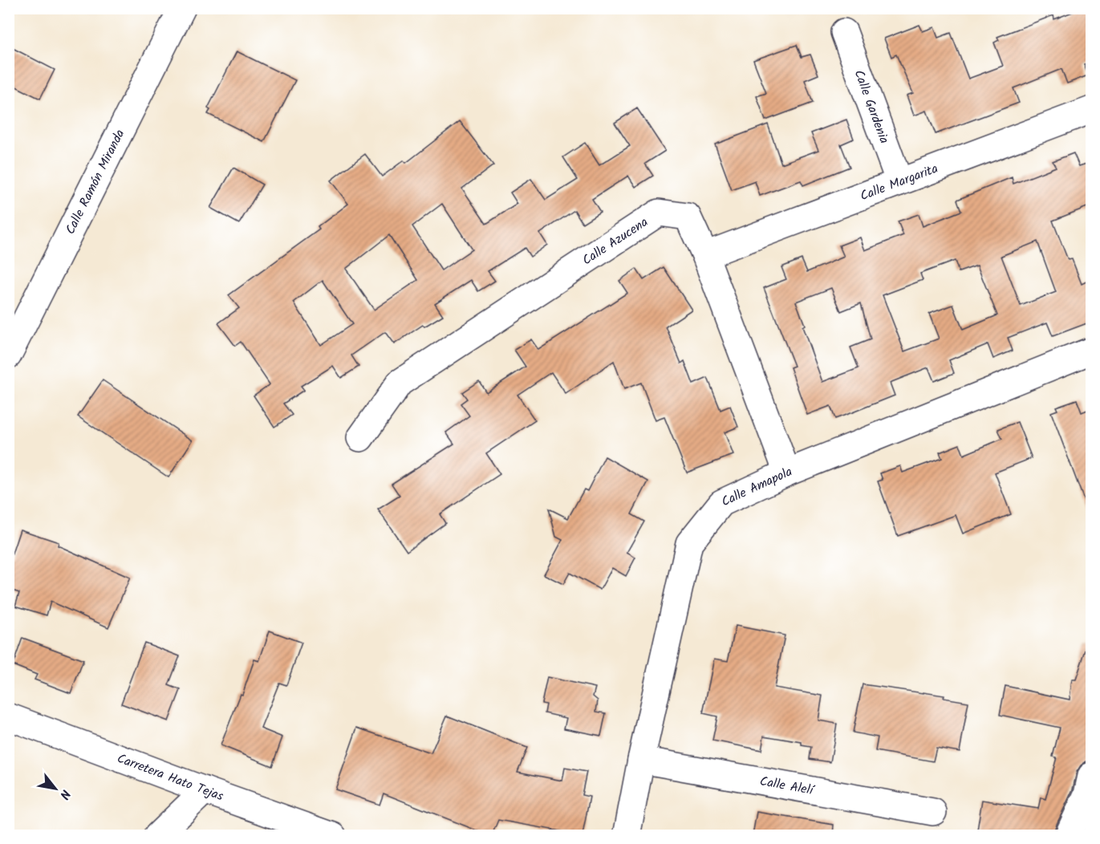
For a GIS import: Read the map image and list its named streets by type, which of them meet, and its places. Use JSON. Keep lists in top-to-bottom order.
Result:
{
  "streets": {
    "street": [
      "Calle Gardenia",
      "Calle Ramón Miranda",
      "Calle Margarita",
      "Calle Azucena",
      "Calle Amapola",
      "Carretera Hato Tejas",
      "Calle Alelí"
    ]
  },
  "crossings": [
    ["Calle Gardenia", "Calle Margarita"],
    ["Calle Margarita", "Calle Azucena"],
    ["Calle Azucena", "Calle Amapola"],
    ["Calle Amapola", "Calle Alelí"]
  ],
  "north": "bottom right"
}
